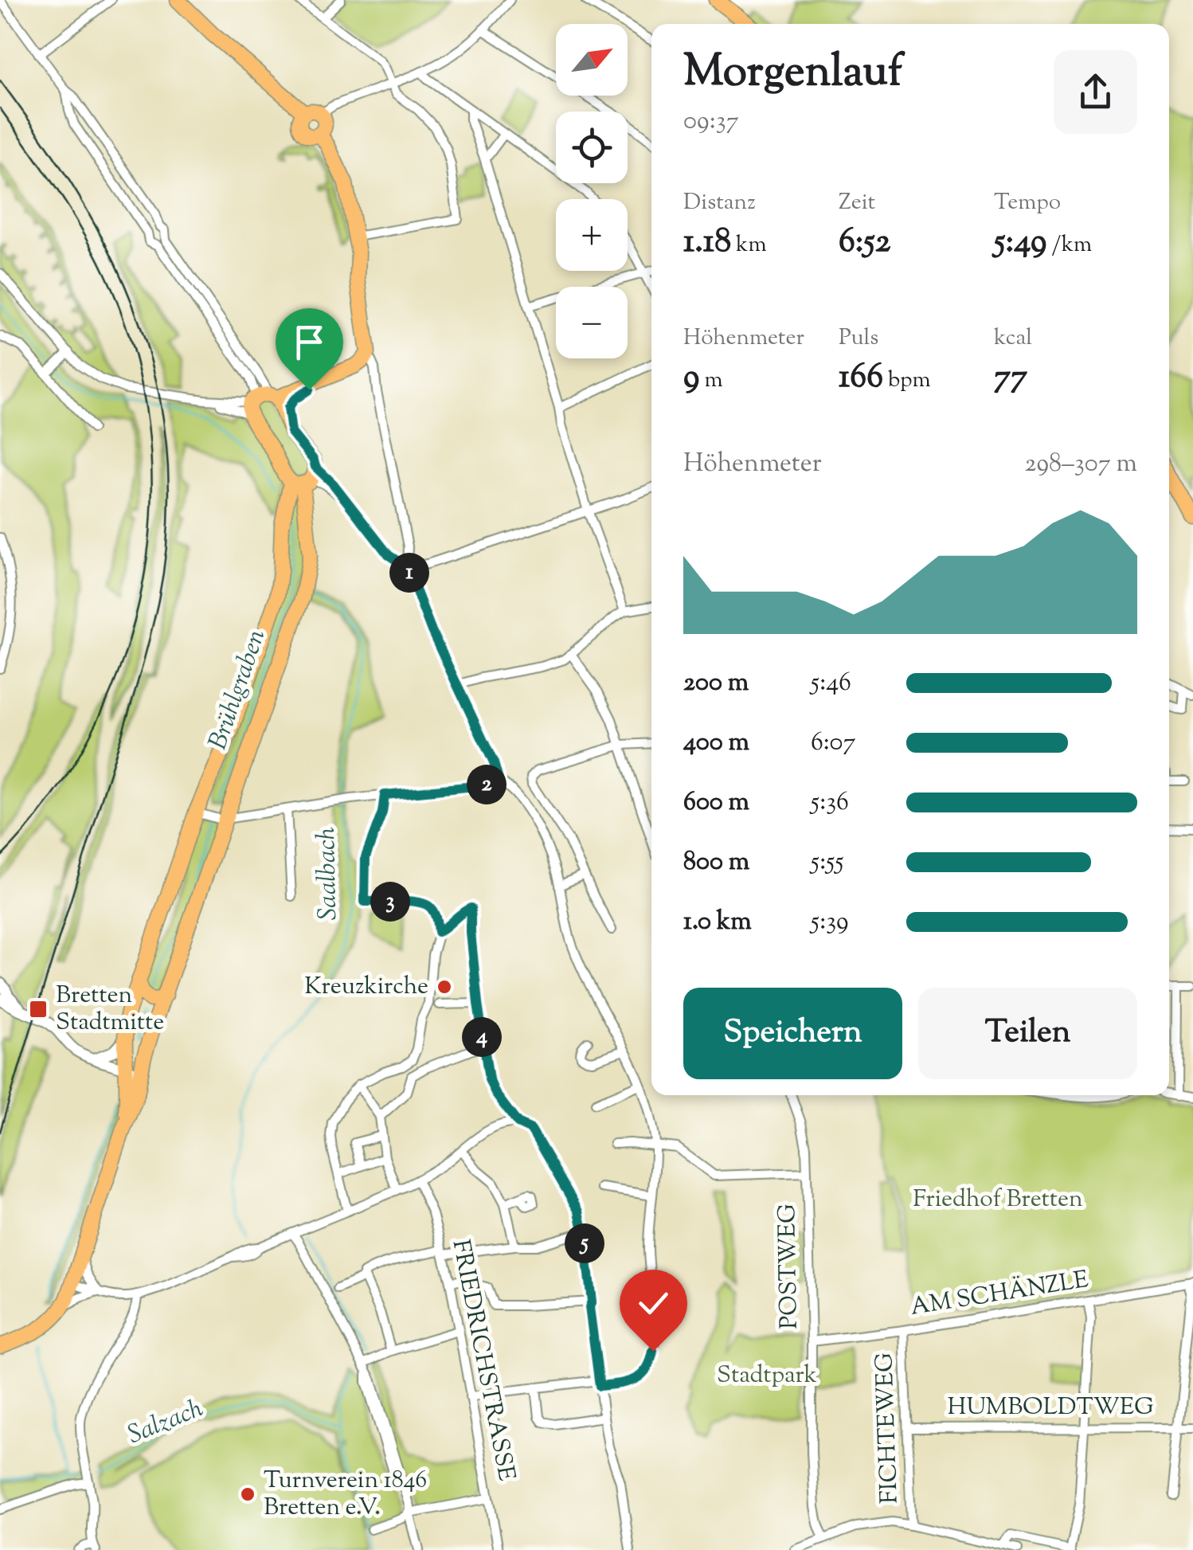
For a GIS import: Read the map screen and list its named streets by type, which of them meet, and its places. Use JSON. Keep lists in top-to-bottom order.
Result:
{
  "streets": {
    "street": [
      "POSTWEG",
      "AM SCHÄNZLE",
      "FRIEDRICHSTRASSE",
      "HUMBOLDTWEG",
      "FICHTEWEG"
    ]
  },
  "crossings": [
    ["POSTWEG", "AM SCHÄNZLE"],
    ["AM SCHÄNZLE", "FICHTEWEG"],
    ["HUMBOLDTWEG", "FICHTEWEG"]
  ],
  "water": ["Brühlgraben", "Saalbach", "Salzach"],
  "parks": ["Friedhof Bretten", "Stadtpark"],
  "places": {
    "other": ["Kreuzkirche", "Turnverein 1846 Bretten e.V."],
    "transit": ["Bretten Stadtmitte"]
  },
  "north": "top right",
  "page": {
    "map_buttons": ["+", "−"],
    "heading": ["Morgenlauf", "09:37"],
    "stats": [
      ["Distanz", "1.18 km"],
      ["Zeit", "6:52"],
      ["Tempo", "5:49 /km"],
      ["Höhenmeter", "9 m"],
      ["Puls", "166 bpm"],
      ["kcal", "77"]
    ],
    "chart": ["Höhenmeter", "298–307 m"],
    "pins": [
      "1",
      "2",
      "3",
      "4",
      "5"
    ],
    "list": [
      {
        "name": "200 m",
        "note": "5:46"
      },
      {
        "name": "400 m",
        "note": "6:07"
      },
      {
        "name": "600 m",
        "note": "5:36"
      },
      {
        "name": "800 m",
        "note": "5:55"
      },
      {
        "name": "1.0 km",
        "note": "5:39"
      }
    ],
    "buttons": ["Speichern", "Teilen"]
  }
}
